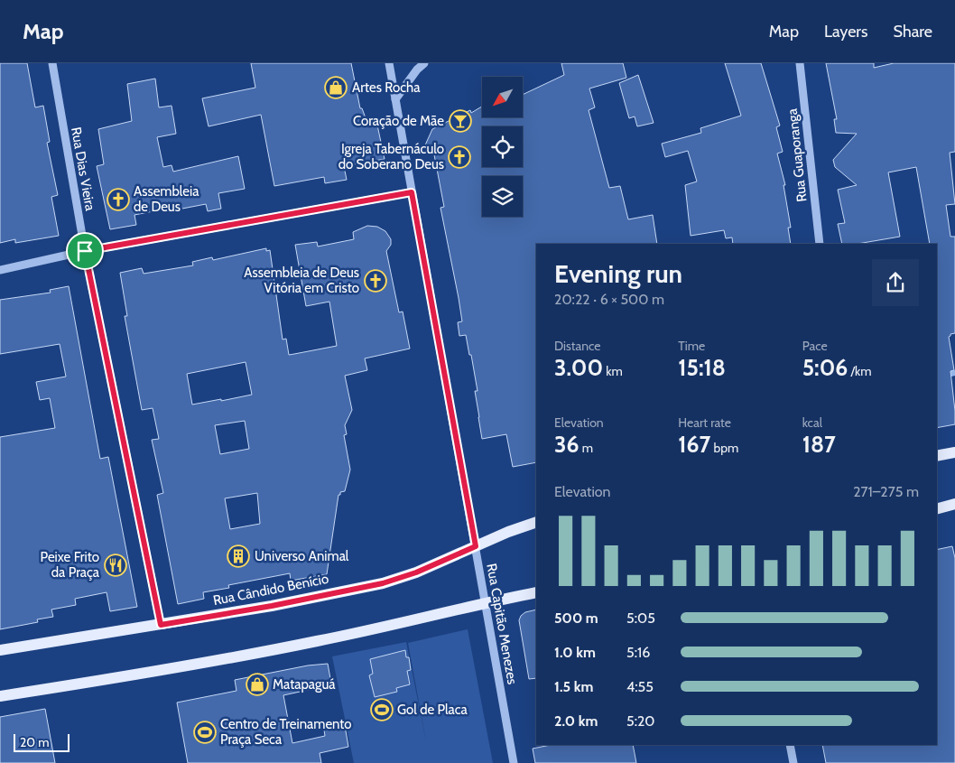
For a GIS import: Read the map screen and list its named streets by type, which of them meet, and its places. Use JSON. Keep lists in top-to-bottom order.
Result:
{
  "streets": {
    "main road": ["Rua Cândido Benício"],
    "street": ["Rua Guaporanga", "Rua Dias Vieira", "Rua Capitão Menezes"]
  },
  "crossings": [
    ["Rua Dias Vieira", "Rua Cândido Benício"],
    ["Rua Cândido Benício", "Rua Capitão Menezes"]
  ],
  "places": {
    "shop": ["Artes Rocha", "Matapaguá"],
    "bar": ["Coração de Mãe"],
    "church": ["Igreja Tabernáculo do Soberano Deus", "Assembleia de Deus", "Assembleia de Deus Vitória em Cristo"],
    "building": ["Universo Animal"],
    "restaurant": ["Peixe Frito da Praça"],
    "sports": ["Gol de Placa", "Centro de Treinamento Praça Seca"]
  },
  "scale_bar": "20 m",
  "north": "bottom left",
  "page": {
    "header": "Map",
    "nav": ["Map", "Layers", "Share"],
    "heading": ["Evening run", "20:22 · 6 × 500 m"],
    "stats": [
      ["Distance", "3.00 km"],
      ["Time", "15:18"],
      ["Pace", "5:06 /km"],
      ["Elevation", "36 m"],
      ["Heart rate", "167 bpm"],
      ["kcal", "187"]
    ],
    "chart": ["Elevation", "271–275 m"],
    "list": [
      {
        "name": "500 m",
        "note": "5:05"
      },
      {
        "name": "1.0 km",
        "note": "5:16"
      },
      {
        "name": "1.5 km",
        "note": "4:55"
      },
      {
        "name": "2.0 km",
        "note": "5:20"
      }
    ],
    "scale": "20 m"
  }
}
